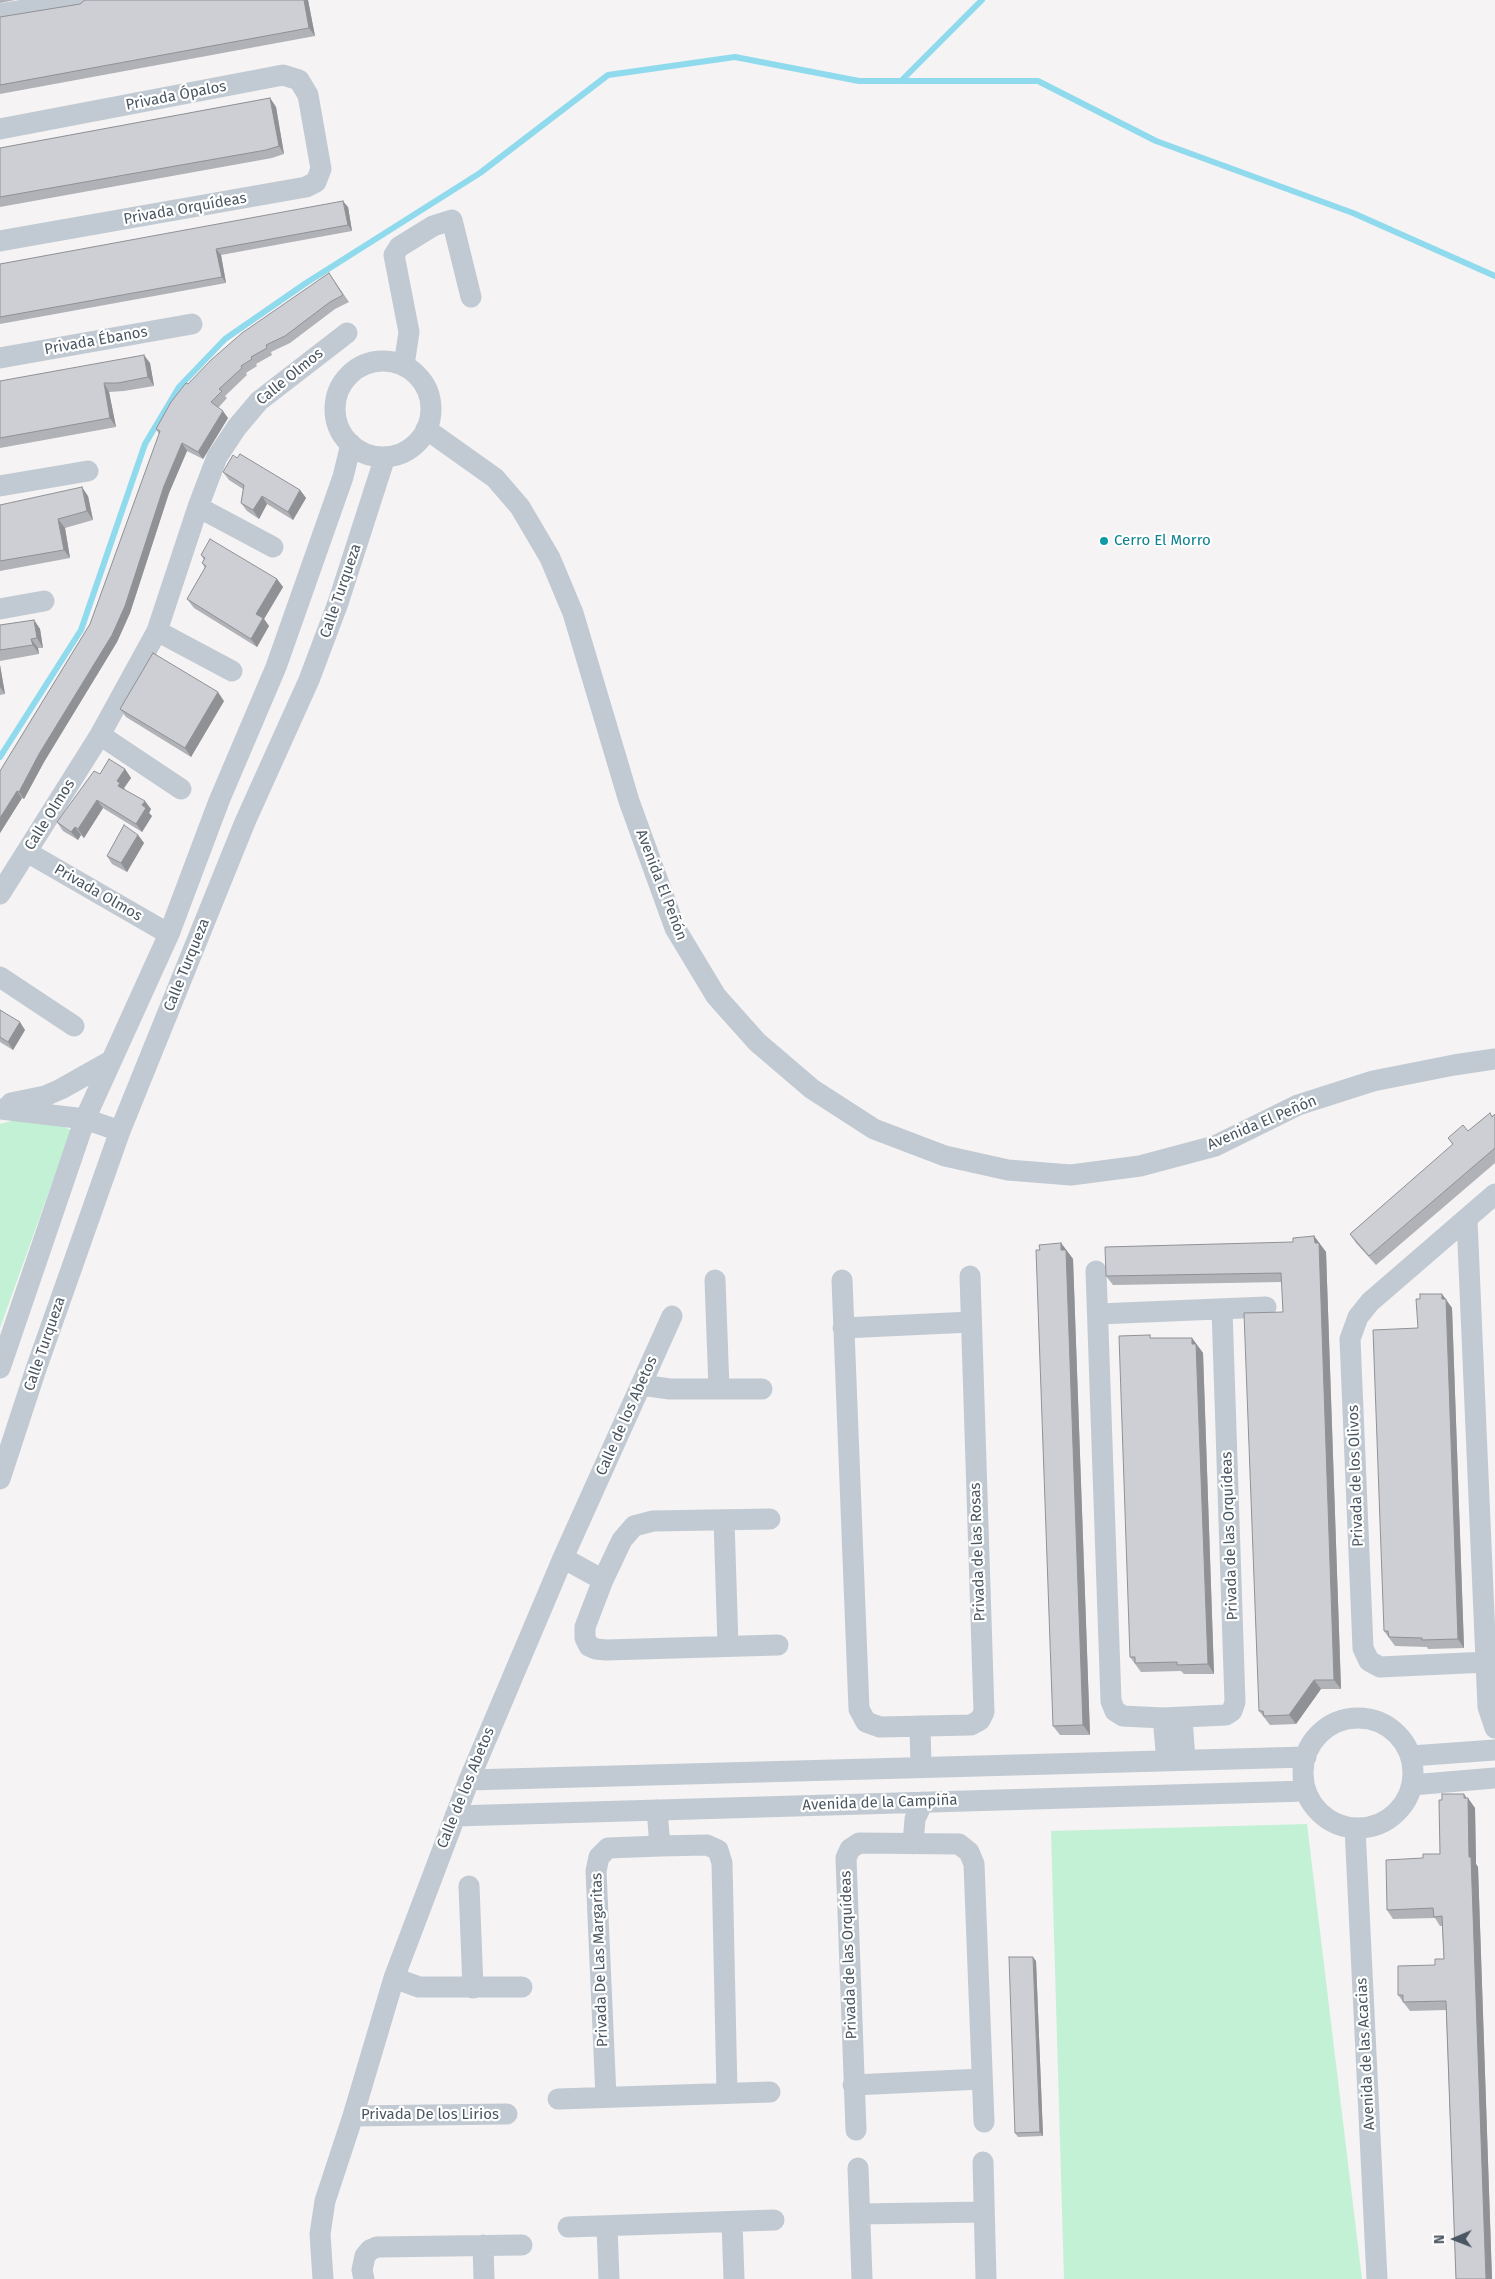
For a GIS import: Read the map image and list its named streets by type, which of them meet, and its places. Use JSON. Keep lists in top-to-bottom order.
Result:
{
  "streets": {
    "street": [
      "Privada Ópalos",
      "Privada Orquídeas",
      "Privada Ébanos",
      "Calle Olmos",
      "Calle Turqueza",
      "Avenida El Peñón",
      "Privada Olmos",
      "Calle de los Abetos",
      "Privada de los Olivos",
      "Privada de las Orquídeas",
      "Privada de las Rosas",
      "Avenida de la Campiña",
      "Privada De Las Margaritas",
      "Avenida de las Acacias",
      "Privada De los Lirios"
    ]
  },
  "crossings": [
    ["Privada Ópalos", "Privada Orquídeas"],
    ["Calle Olmos", "Privada Olmos"],
    ["Calle Turqueza", "Avenida El Peñón"],
    ["Calle Turqueza", "Privada Olmos"],
    ["Calle de los Abetos", "Avenida de la Campiña"],
    ["Calle de los Abetos", "Privada De los Lirios"],
    ["Avenida de la Campiña", "Avenida de las Acacias"]
  ],
  "places": ["Cerro El Morro"],
  "north": "left"
}
